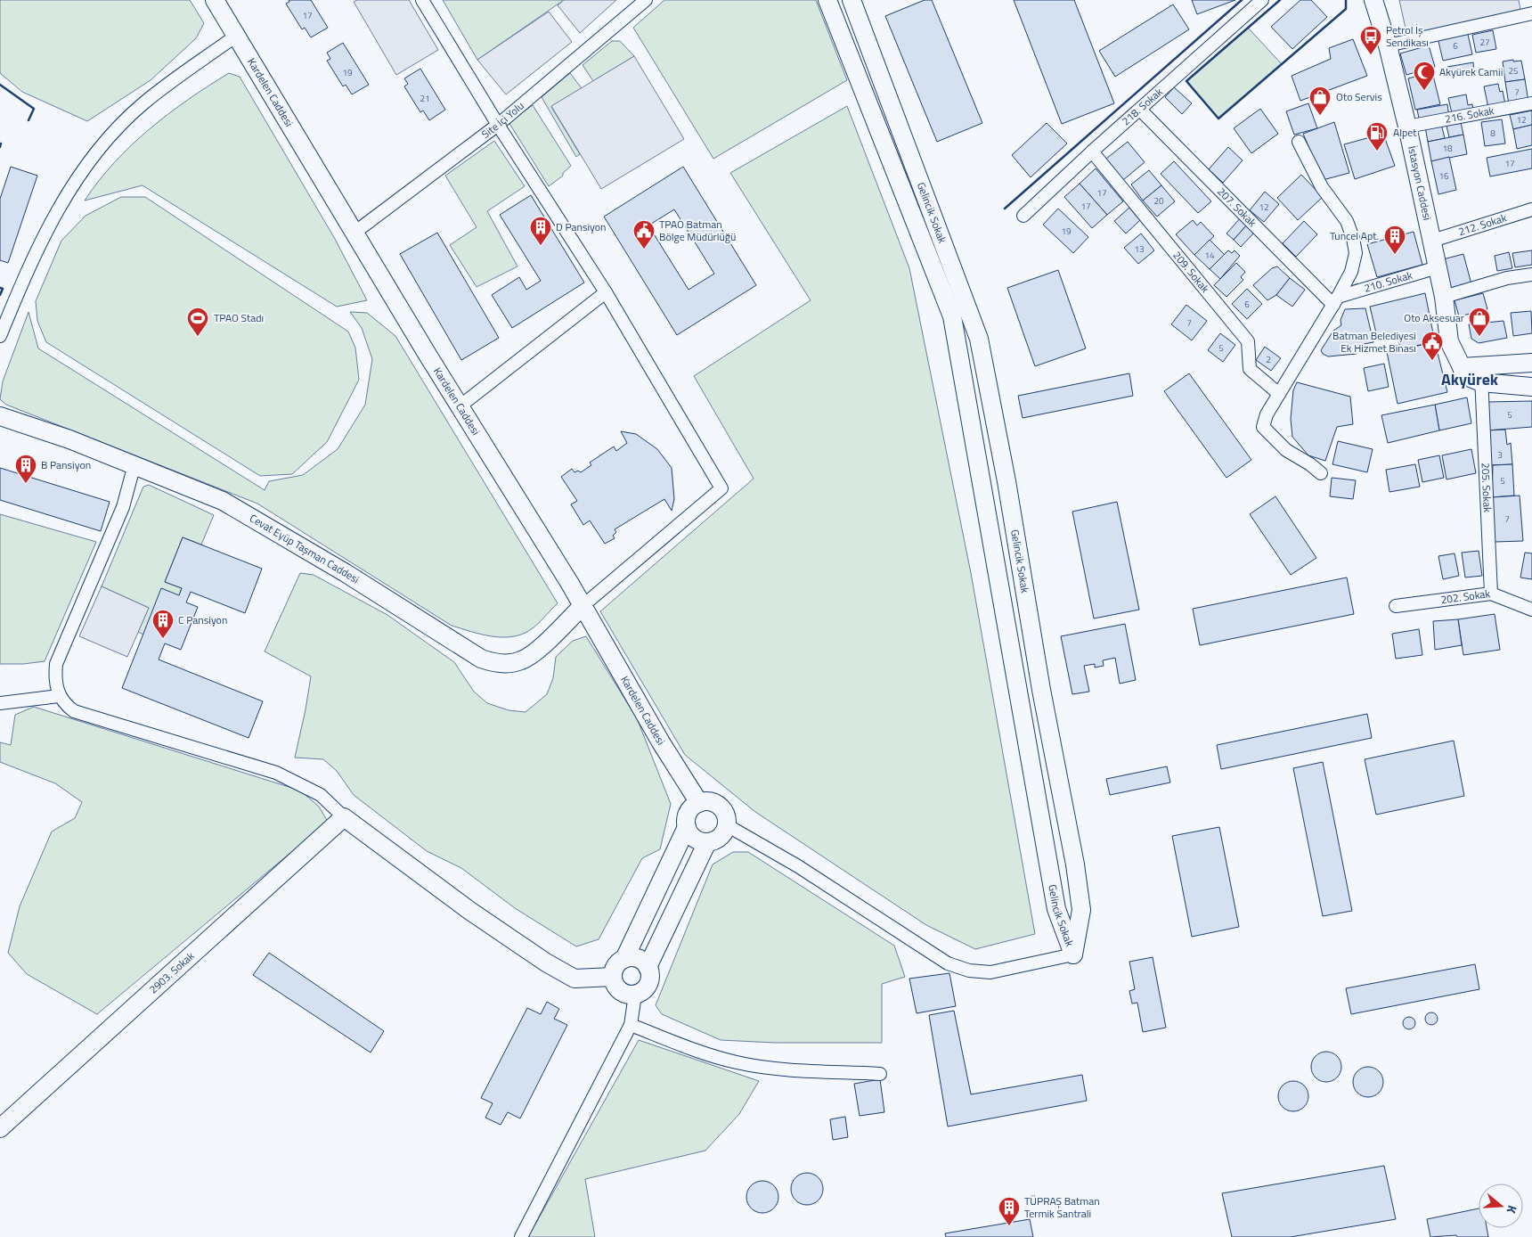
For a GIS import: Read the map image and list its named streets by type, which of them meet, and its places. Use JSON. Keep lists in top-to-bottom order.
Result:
{
  "streets": {
    "street": [
      "Kardelen Caddesi",
      "218. Sokak",
      "216. Sokak",
      "Site İçi Yolu",
      "İstasyon Caddesi",
      "207. Sokak",
      "Gelincik Sokak",
      "212. Sokak",
      "209. Sokak",
      "210. Sokak",
      "205. Sokak",
      "Cevat Eyüp Taşman Caddesi",
      "202. Sokak",
      "2903. Sokak"
    ]
  },
  "crossings": [
    ["Kardelen Caddesi", "Site İçi Yolu"],
    ["Kardelen Caddesi", "Cevat Eyüp Taşman Caddesi"],
    ["218. Sokak", "207. Sokak"],
    ["218. Sokak", "209. Sokak"],
    ["216. Sokak", "İstasyon Caddesi"],
    ["İstasyon Caddesi", "212. Sokak"],
    ["İstasyon Caddesi", "210. Sokak"],
    ["İstasyon Caddesi", "205. Sokak"],
    ["207. Sokak", "210. Sokak"],
    ["205. Sokak", "202. Sokak"]
  ],
  "districts": ["Akyürek"],
  "places": {
    "bus stop": ["Petrol İş Sendikası"],
    "mosque": ["Akyürek Camii"],
    "shop": ["Oto Servis", "Oto Aksesuar"],
    "fuel station": ["Alpet"],
    "building": [
      "D Pansiyon",
      "Tuncel Apt.",
      "B Pansiyon",
      "C Pansiyon",
      "TÜPRAŞ Batman Termik Santrali"
    ],
    "public building": ["TPAO Batman Bölge Müdürlüğü", "Batman Belediyesi Ek Hizmet Binası"],
    "sports": ["TPAO Stadı"]
  },
  "house_numbers": [
    "17",
    "27",
    "6",
    "25",
    "19",
    "7",
    "21",
    "12",
    "8",
    "18",
    "17",
    "16",
    "17",
    "20",
    "17",
    "12",
    "19",
    "13",
    "14",
    "6",
    "7",
    "5",
    "2",
    "5",
    "3",
    "5",
    "7"
  ],
  "north": "right"
}
